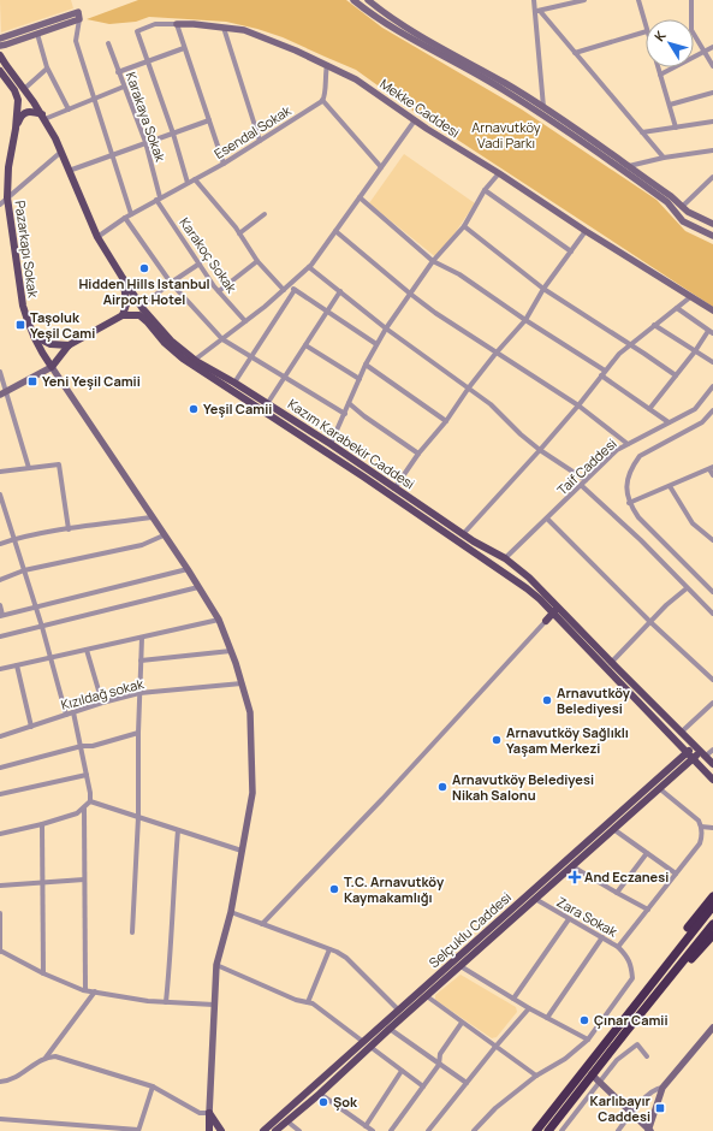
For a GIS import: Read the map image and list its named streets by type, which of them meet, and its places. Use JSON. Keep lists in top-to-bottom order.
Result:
{
  "streets": {
    "main road": [
      "Mekke Caddesi",
      "Pazarkapı Sokak",
      "Kazım Karabekir Caddesi",
      "Selçuklu Caddesi"
    ],
    "street": [
      "Karakaya Sokak",
      "Esendal Sokak",
      "Karakoç Sokak",
      "Taif Caddesi",
      "Kızıldağ sokak",
      "Zara Sokak"
    ]
  },
  "crossings": [
    ["Karakaya Sokak", "Esendal Sokak"],
    ["Karakaya Sokak", "Karakoç Sokak"],
    ["Esendal Sokak", "Karakoç Sokak"],
    ["Esendal Sokak", "Kazım Karabekir Caddesi"],
    ["Kazım Karabekir Caddesi", "Taif Caddesi"],
    ["Kazım Karabekir Caddesi", "Selçuklu Caddesi"],
    ["Zara Sokak", "Selçuklu Caddesi"]
  ],
  "parks": ["Arnavutköy Vadi Parkı"],
  "places": {
    "other": [
      "Hidden Hills Istanbul Airport Hotel",
      "Yeşil Camii",
      "Arnavutköy Belediyesi",
      "Arnavutköy Sağlıklı Yaşam Merkezi",
      "Arnavutköy Belediyesi Nikah Salonu",
      "T.C. Arnavutköy Kaymakamlığı",
      "Çınar Camii",
      "Şok"
    ],
    "transit": ["Taşoluk Yeşil Cami", "Yeni Yeşil Camii", "Karlıbayır Caddesi"],
    "health": ["And Eczanesi"]
  },
  "north": "top left"
}
